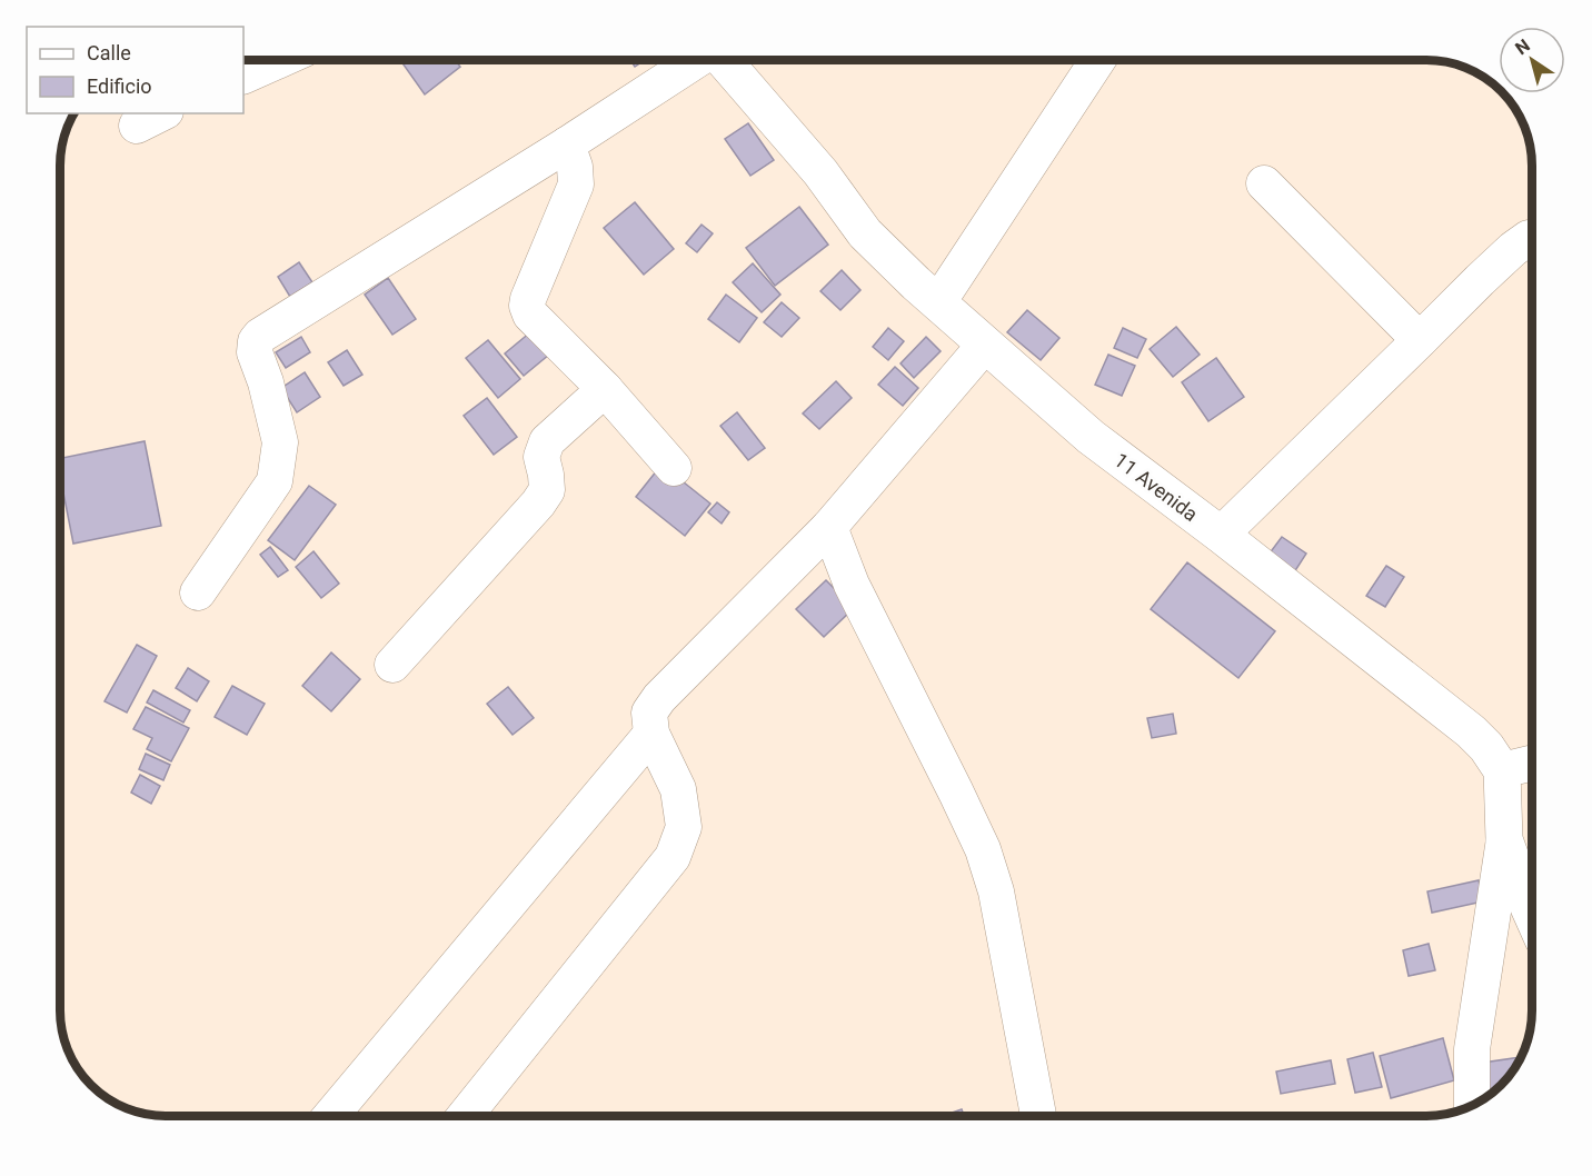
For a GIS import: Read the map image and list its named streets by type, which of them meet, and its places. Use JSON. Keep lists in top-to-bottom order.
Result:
{
  "streets": {
    "street": ["11 Avenida"]
  },
  "legend": ["Calle", "Edificio"],
  "north": "top left"
}
